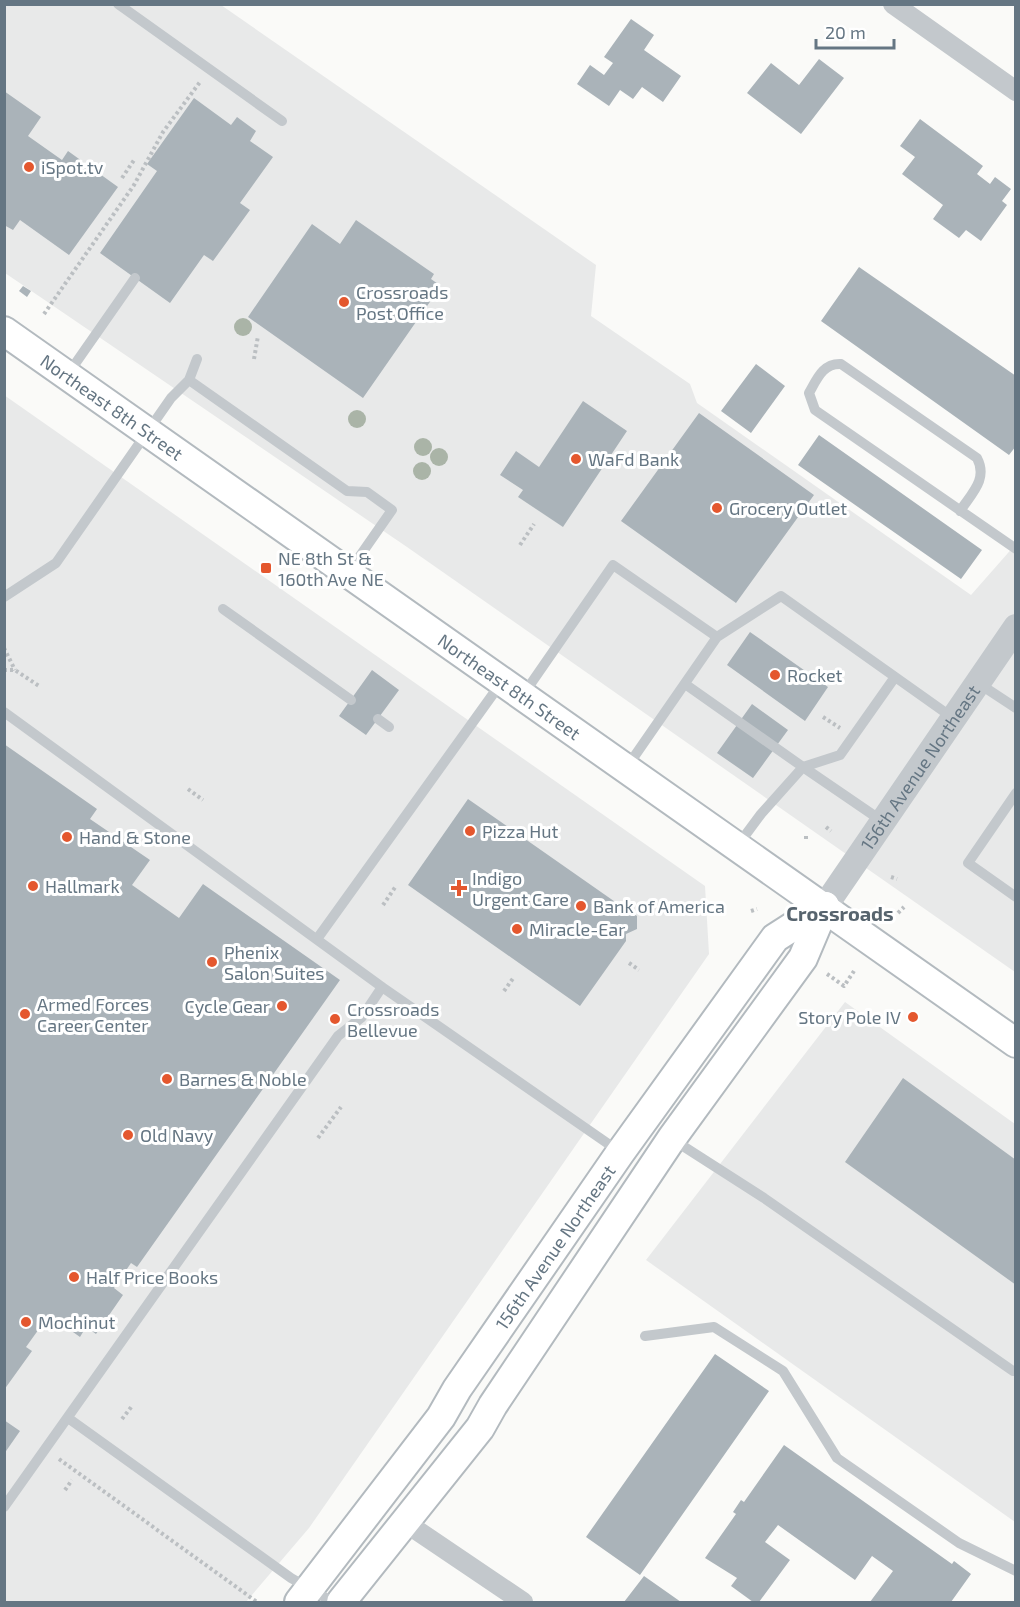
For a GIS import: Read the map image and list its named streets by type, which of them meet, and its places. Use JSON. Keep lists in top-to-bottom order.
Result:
{
  "streets": {
    "main road": ["Northeast 8th Street", "156th Avenue Northeast"]
  },
  "crossings": [
    ["Northeast 8th Street", "156th Avenue Northeast"]
  ],
  "districts": ["Crossroads"],
  "places": {
    "other": [
      "iSpot.tv",
      "Crossroads Post Office",
      "WaFd Bank",
      "Grocery Outlet",
      "Rocket",
      "Pizza Hut",
      "Hand & Stone",
      "Hallmark",
      "Bank of America",
      "Miracle-Ear",
      "Phenix Salon Suites",
      "Cycle Gear",
      "Armed Forces Career Center",
      "Story Pole IV",
      "Crossroads Bellevue",
      "Barnes & Noble",
      "Old Navy",
      "Half Price Books",
      "Mochinut"
    ],
    "transit": ["NE 8th St & 160th Ave NE"],
    "health": ["Indigo Urgent Care"]
  },
  "scale_bar": "20 m"
}
